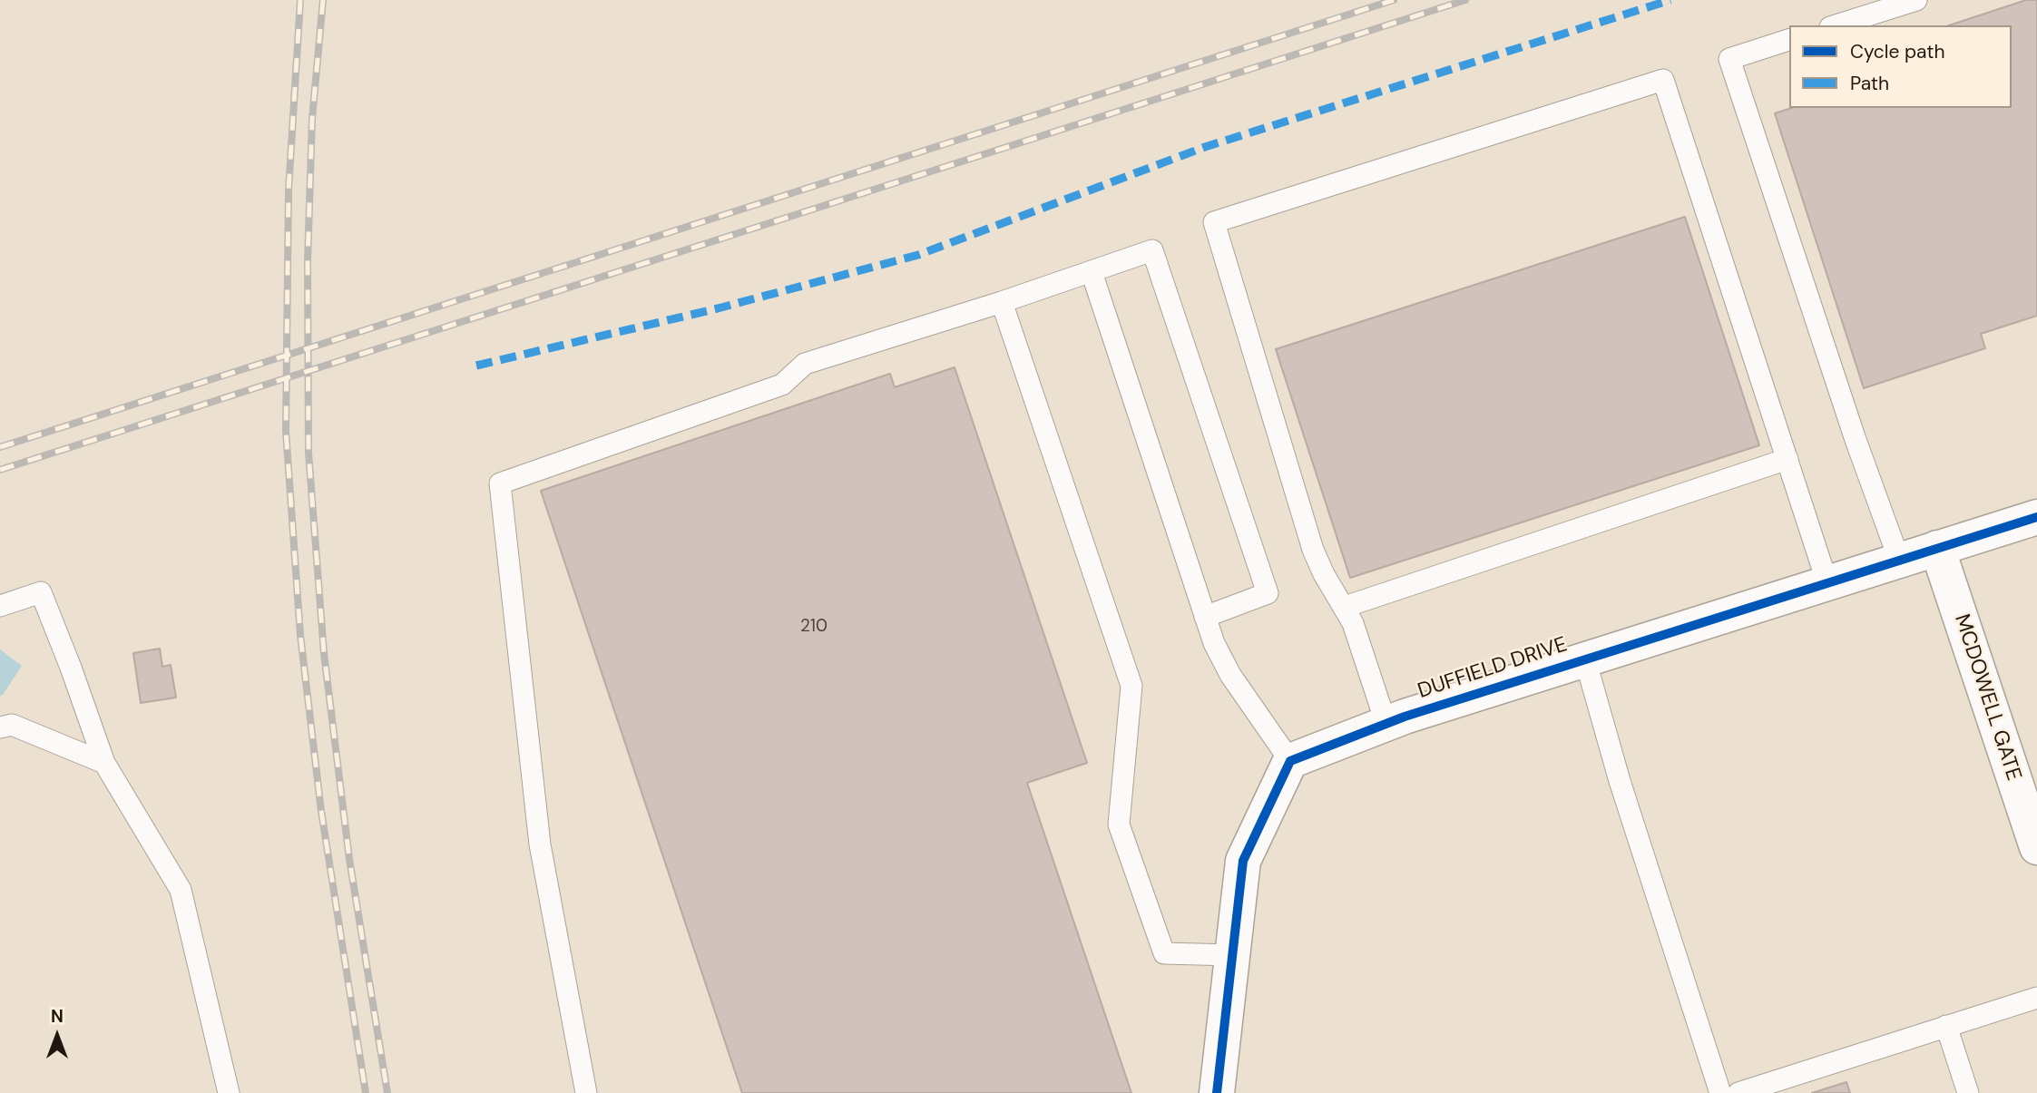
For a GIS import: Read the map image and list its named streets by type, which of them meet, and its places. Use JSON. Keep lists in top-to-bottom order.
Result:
{
  "streets": {
    "street": ["DUFFIELD DRIVE", "MCDOWELL GATE"]
  },
  "crossings": [
    ["DUFFIELD DRIVE", "MCDOWELL GATE"]
  ],
  "house_numbers": ["210"],
  "legend": ["Cycle path", "Path"],
  "north": "top"
}
